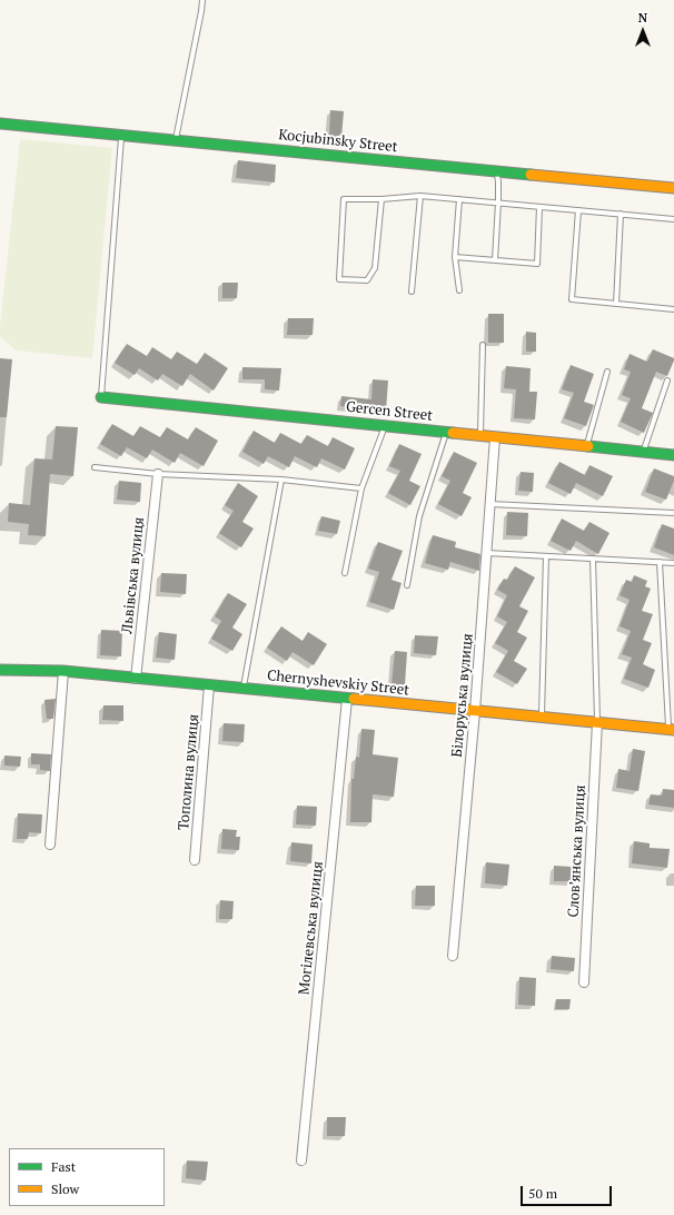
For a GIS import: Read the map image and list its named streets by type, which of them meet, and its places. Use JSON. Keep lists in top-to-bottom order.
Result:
{
  "streets": {
    "street": [
      "Kocjubinsky Street",
      "Gercen Street",
      "Львівська вулиця",
      "Chernyshevskiy Street",
      "Білоруська вулиця",
      "Тополина вулиця",
      "Слов’янська вулиця",
      "Могілевська вулиця"
    ]
  },
  "crossings": [
    ["Gercen Street", "Білоруська вулиця"],
    ["Львівська вулиця", "Chernyshevskiy Street"],
    ["Chernyshevskiy Street", "Білоруська вулиця"],
    ["Chernyshevskiy Street", "Тополина вулиця"],
    ["Chernyshevskiy Street", "Слов’янська вулиця"],
    ["Chernyshevskiy Street", "Могілевська вулиця"]
  ],
  "legend": ["Fast", "Slow"],
  "scale_bar": "50 m",
  "north": "top"
}
